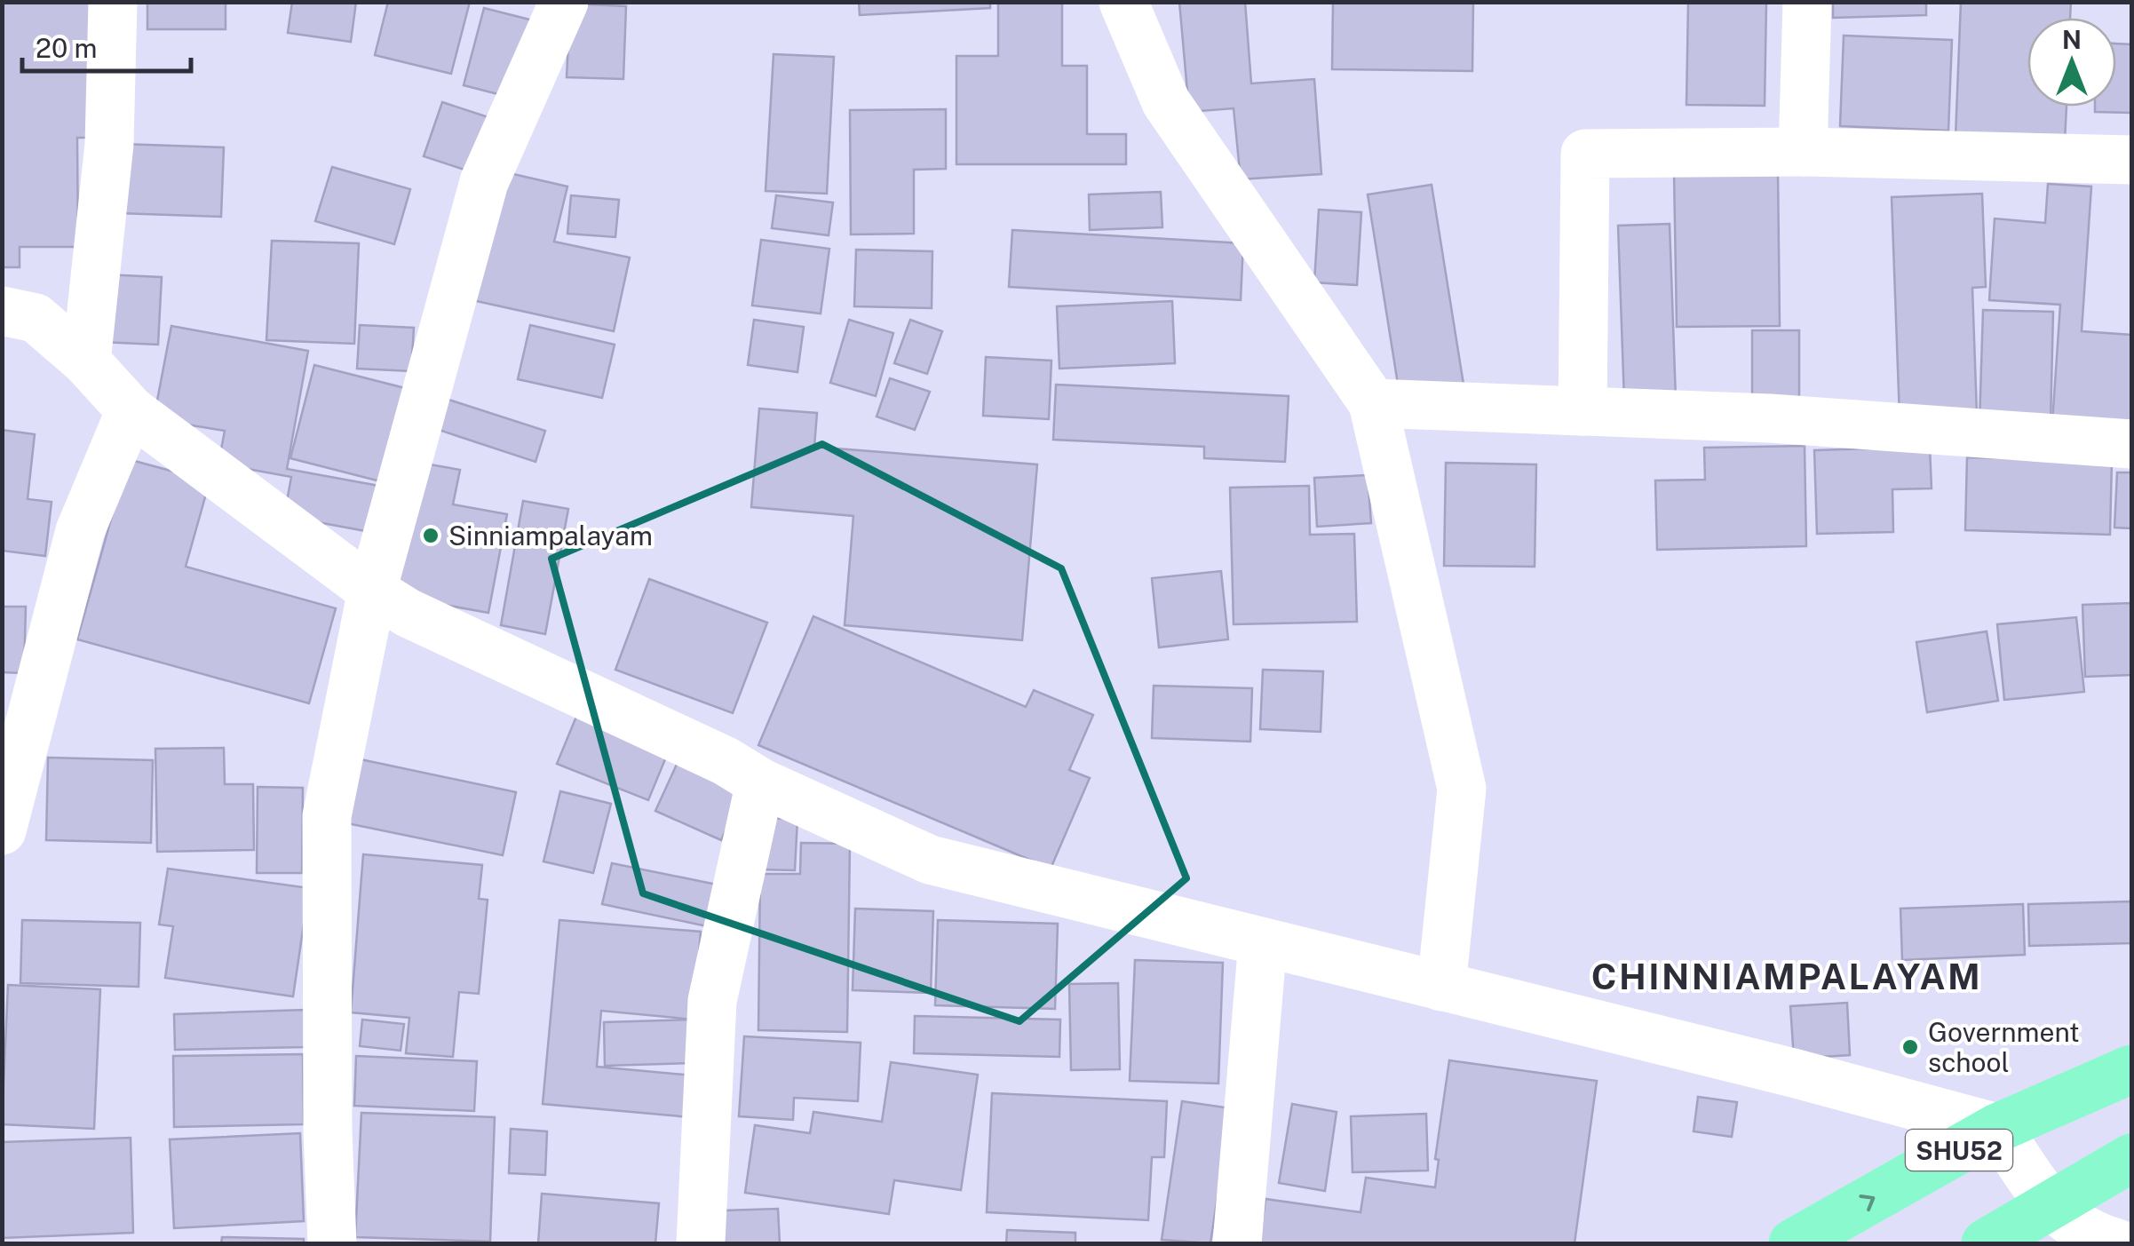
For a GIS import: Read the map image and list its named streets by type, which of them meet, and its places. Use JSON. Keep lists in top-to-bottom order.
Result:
{
  "streets": {
    "main road": ["SHU52"]
  },
  "districts": ["CHINNIAMPALAYAM"],
  "places": ["Sinniampalayam", "Government school"],
  "scale_bar": "20 m",
  "north": "top"
}
